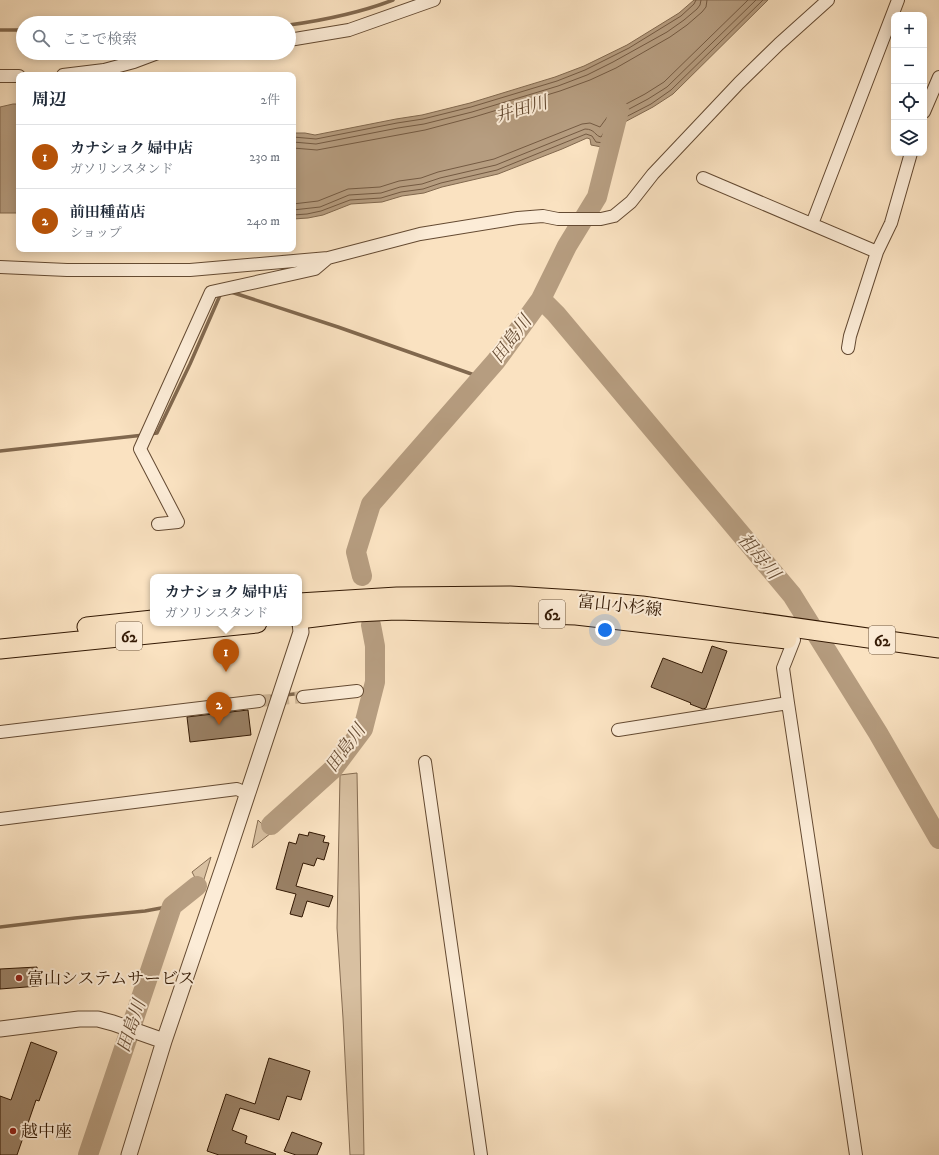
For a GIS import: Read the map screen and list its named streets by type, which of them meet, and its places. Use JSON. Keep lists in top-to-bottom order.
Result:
{
  "streets": {
    "main road": ["富山小杉線", "62"]
  },
  "water": ["井田川", "田島川", "祖母川"],
  "places": ["富山システムサービス", "越中座"],
  "page": {
    "map_buttons": ["+", "−"],
    "search": "ここで検索",
    "heading": ["周辺", "2件"],
    "list": [
      {
        "mark": "1",
        "name": "カナショク 婦中店",
        "note": "ガソリンスタンド",
        "value": "230 m"
      },
      {
        "mark": "2",
        "name": "前田種苗店",
        "note": "ショップ",
        "value": "240 m"
      }
    ],
    "popup": ["カナショク 婦中店", "ガソリンスタンド"],
    "pins": ["1", "2"]
  }
}
